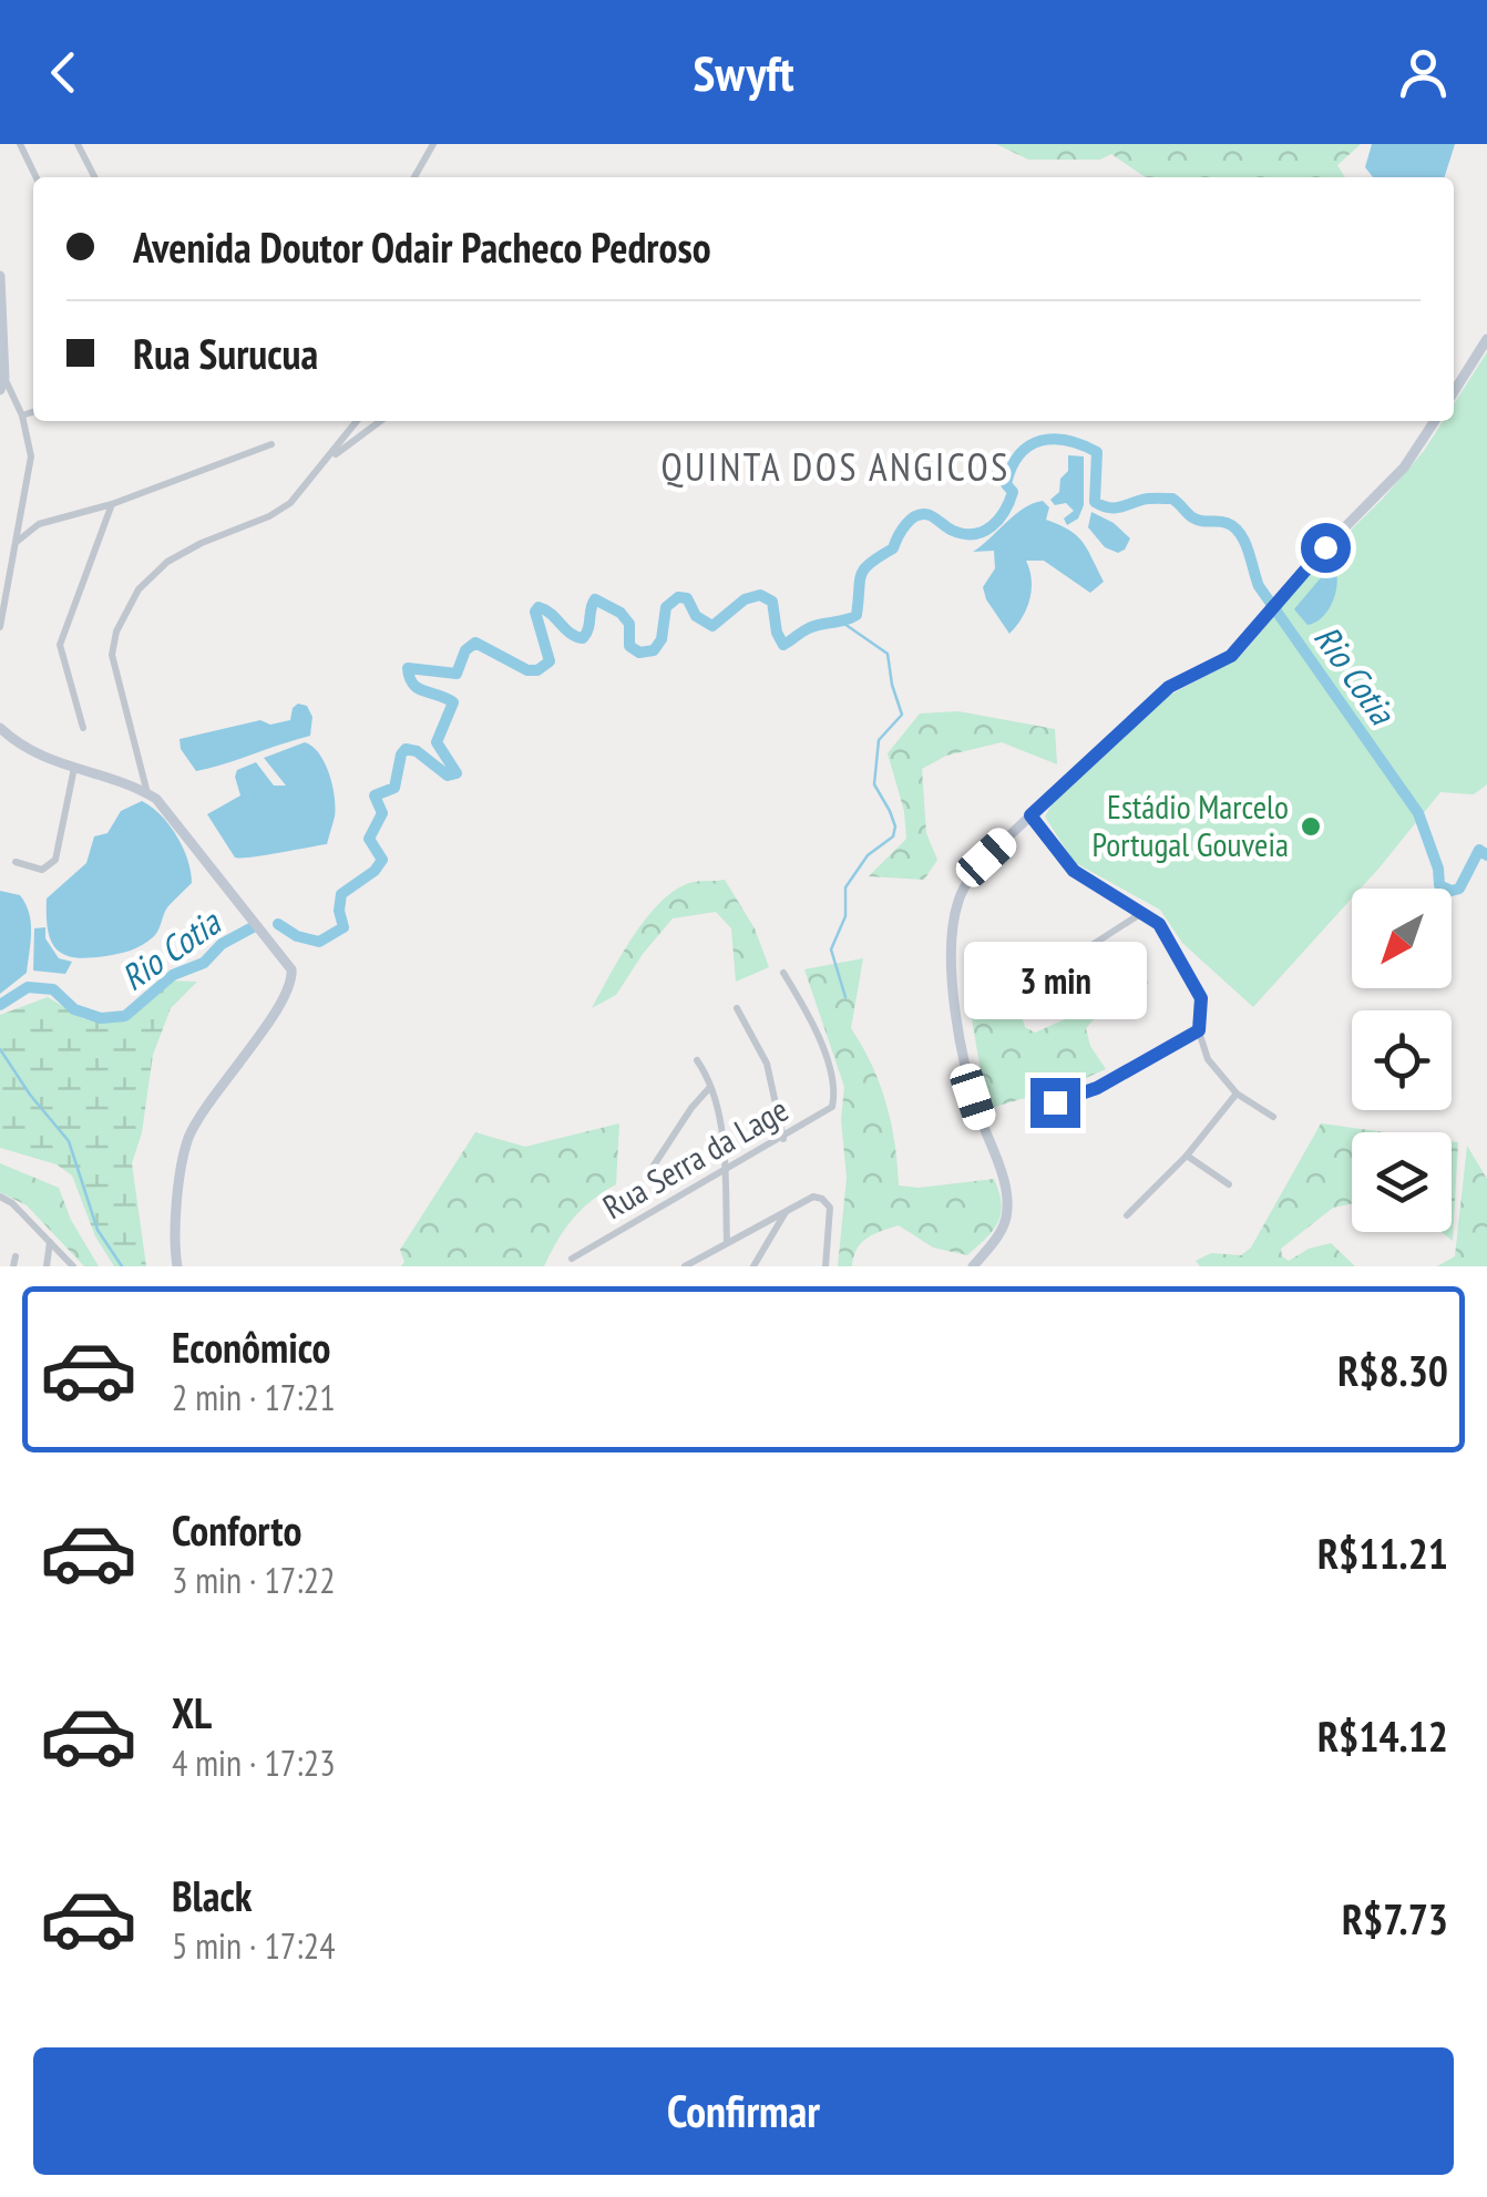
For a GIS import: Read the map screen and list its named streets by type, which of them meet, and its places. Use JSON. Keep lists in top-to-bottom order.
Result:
{
  "streets": {
    "street": ["Rua Serra da Lage"]
  },
  "districts": ["QUINTA DOS ANGICOS"],
  "water": ["Rio Cotia"],
  "places": ["Estádio Marcelo Portugal Gouveia"],
  "north": "bottom left",
  "page": {
    "header": "Swyft",
    "banner": ["Avenida Doutor Odair Pacheco Pedroso", "Rua Surucua"],
    "bubble": "3 min",
    "list": [
      {
        "name": "Econômico",
        "note": "2 min · 17:21",
        "value": "R$8.30"
      },
      {
        "name": "Conforto",
        "note": "3 min · 17:22",
        "value": "R$11.21"
      },
      {
        "name": "XL",
        "note": "4 min · 17:23",
        "value": "R$14.12"
      },
      {
        "name": "Black",
        "note": "5 min · 17:24",
        "value": "R$7.73"
      }
    ],
    "buttons": "Confirmar"
  }
}
